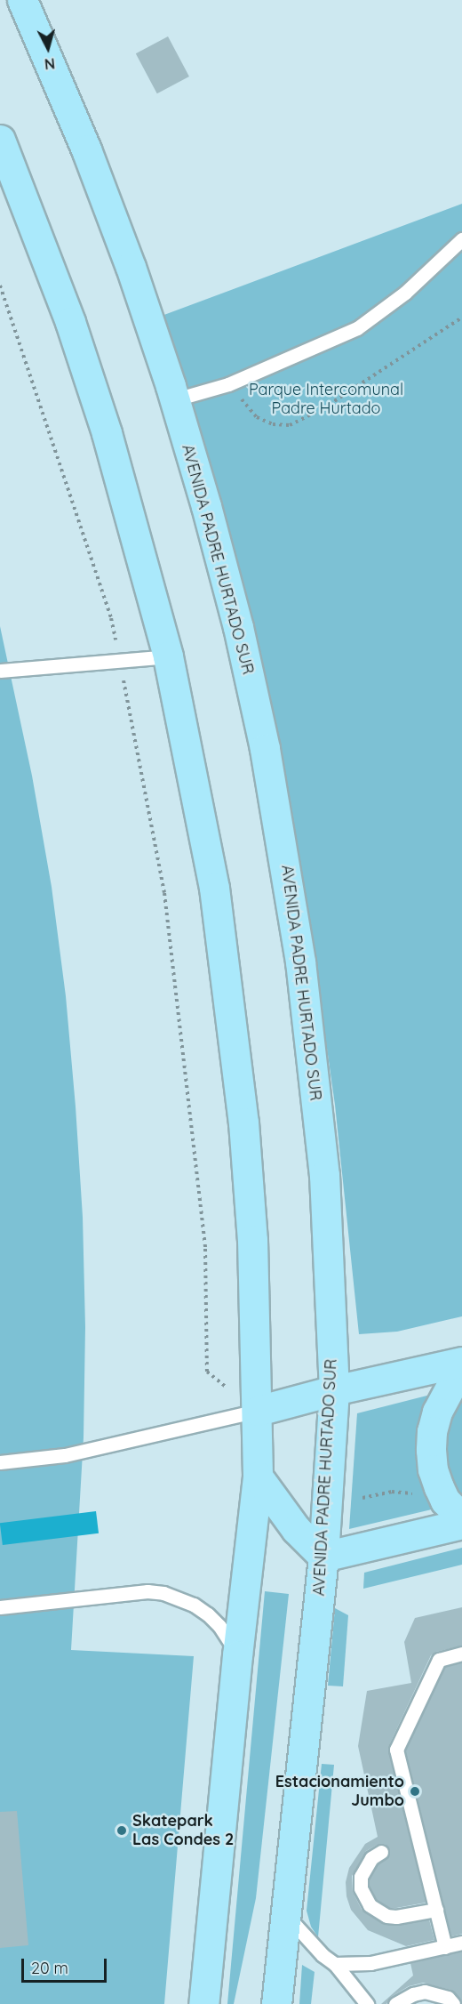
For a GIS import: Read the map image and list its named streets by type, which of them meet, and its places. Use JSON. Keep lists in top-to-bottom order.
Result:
{
  "streets": {
    "main road": ["AVENIDA PADRE HURTADO SUR"]
  },
  "parks": ["Parque Intercomunal Padre Hurtado"],
  "places": ["Estacionamiento Jumbo", "Skatepark Las Condes 2"],
  "scale_bar": "20 m",
  "north": "bottom"
}
